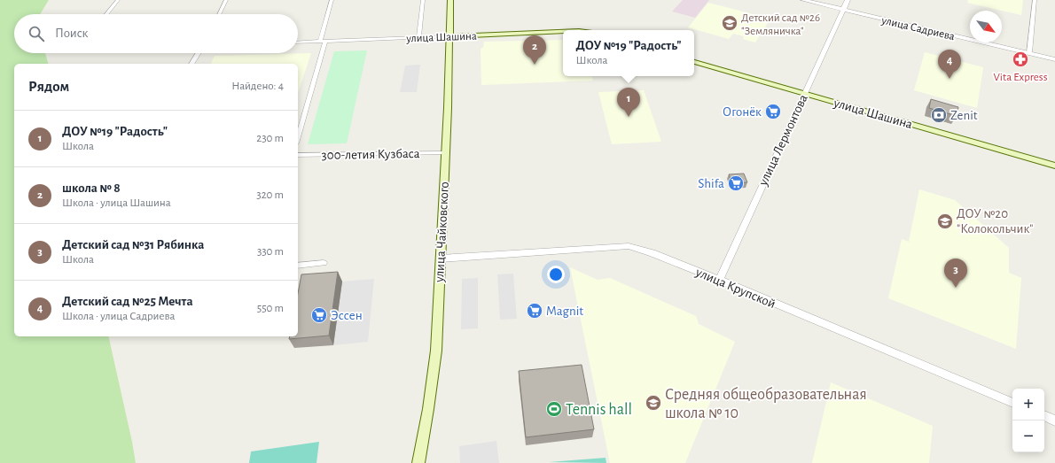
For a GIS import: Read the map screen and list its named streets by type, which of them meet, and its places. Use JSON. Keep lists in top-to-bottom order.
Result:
{
  "streets": {
    "main road": ["улица Шашина", "улица Чайковского"],
    "street": [
      "улица Садриева",
      "улица Лермонтова",
      "300-летия Кузбаса",
      "улица Крупской"
    ]
  },
  "crossings": [
    ["улица Садриева", "улица Лермонтова"],
    ["улица Шашина", "улица Лермонтова"],
    ["улица Шашина", "улица Чайковского"],
    ["улица Лермонтова", "улица Крупской"],
    ["300-летия Кузбаса", "улица Чайковского"],
    ["улица Чайковского", "улица Крупской"]
  ],
  "places": {
    "school or university": ["Детский сад №26 \"Земляничка\"", "ДОУ №20 \"Колокольчик\"", "Средняя общеобразовательная школа № 10"],
    "pharmacy": ["Vita Express"],
    "supermarket": [
      "Огонёк",
      "Shifa",
      "Magnit",
      "Эссен"
    ],
    "bank": ["Zenit"],
    "sports": ["Tennis hall"]
  },
  "north": "bottom right",
  "page": {
    "search": "Поиск",
    "popup": ["ДОУ №19 \"Радость\"", "Школа"],
    "pins": [
      "2",
      "4",
      "1",
      "3"
    ],
    "heading": ["Рядом", "Найдено: 4"],
    "list": [
      {
        "mark": "1",
        "name": "ДОУ №19 \"Радость\"",
        "note": "Школа",
        "value": "230 m"
      },
      {
        "mark": "2",
        "name": "школа № 8",
        "note": "Школа · улица Шашина",
        "value": "320 m"
      },
      {
        "mark": "3",
        "name": "Детский сад №31 Рябинка",
        "note": "Школа",
        "value": "330 m"
      },
      {
        "mark": "4",
        "name": "Детский сад №25 Мечта",
        "note": "Школа · улица Садриева",
        "value": "550 m"
      }
    ],
    "map_buttons": ["+", "−"]
  }
}
